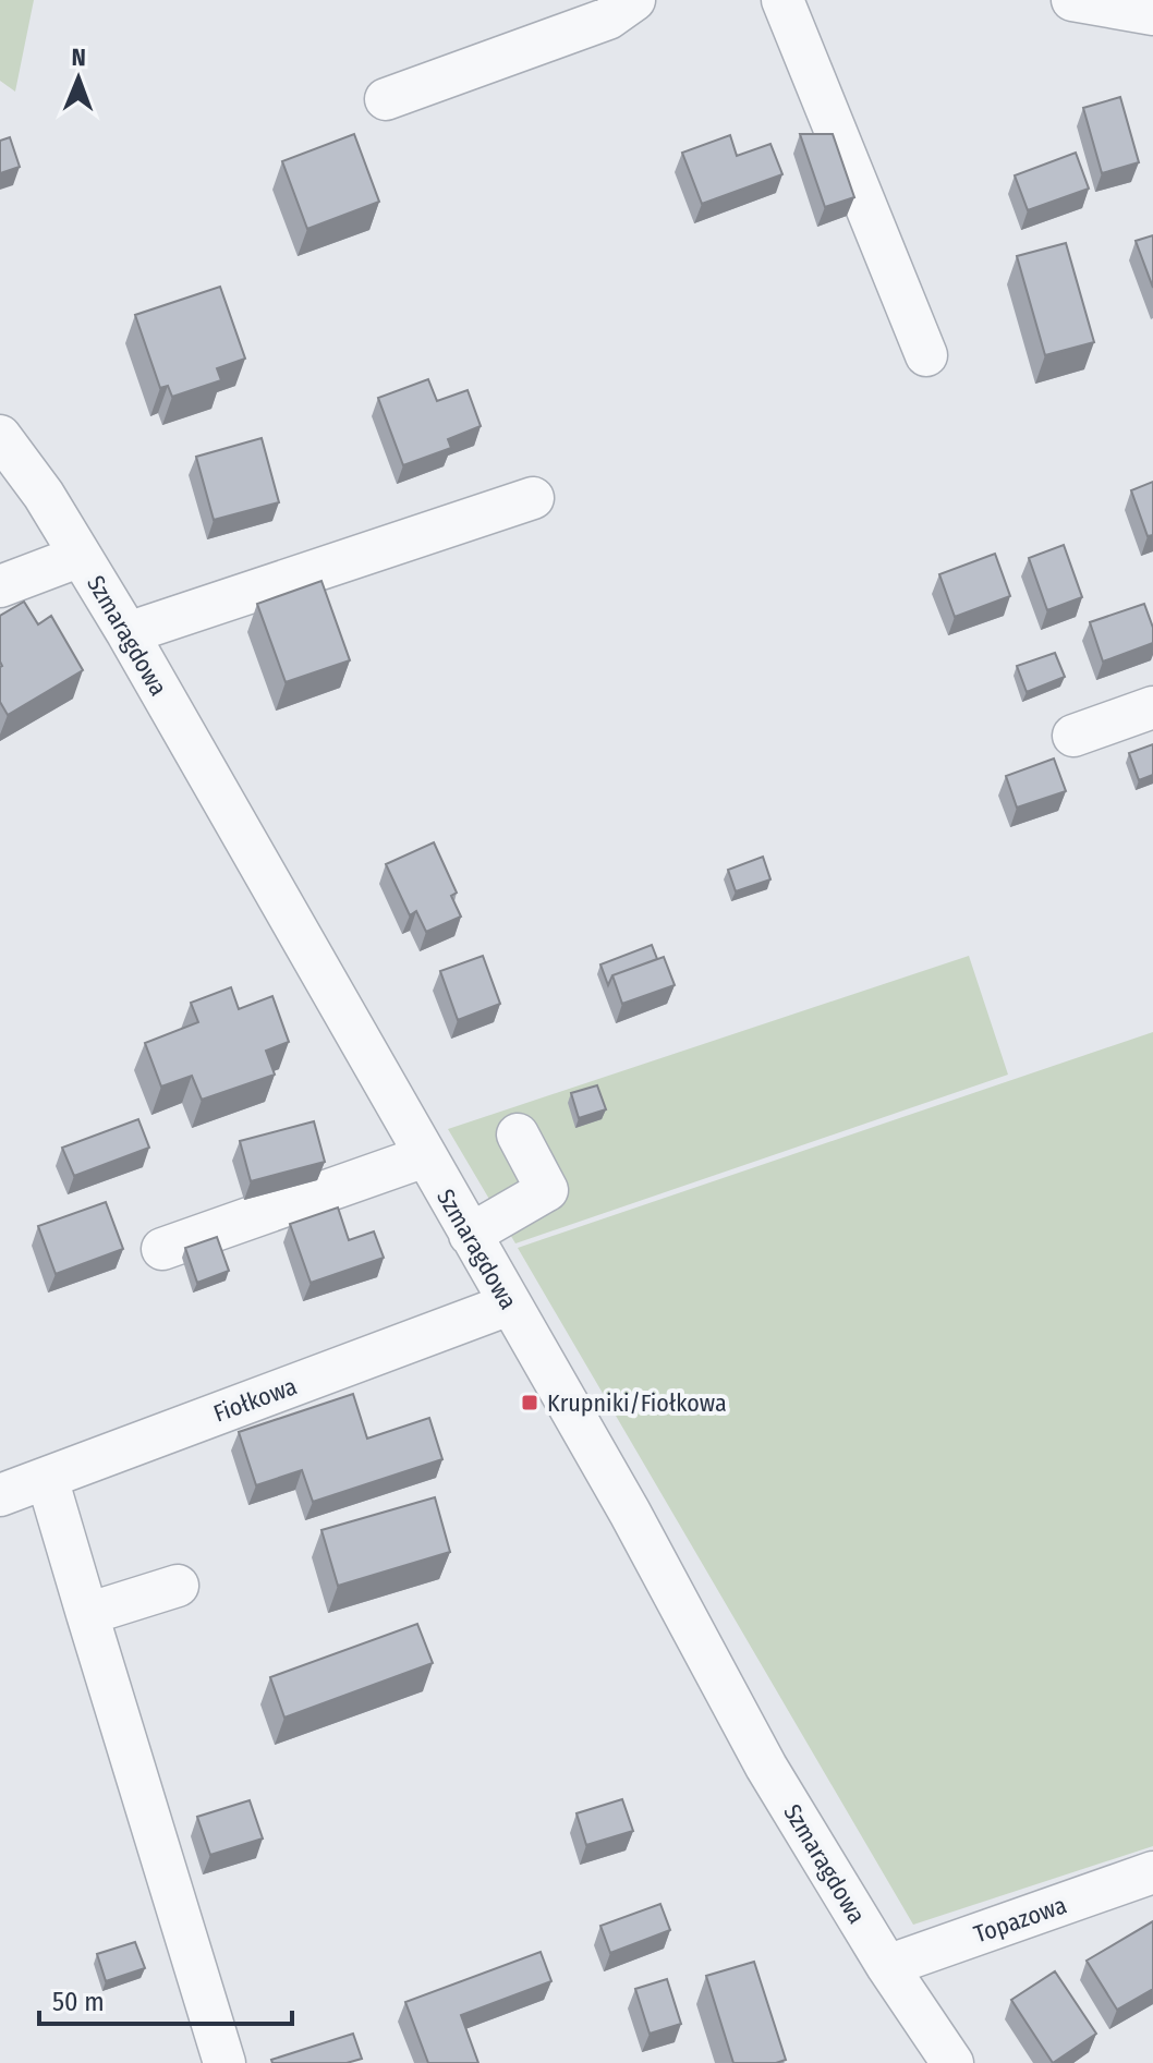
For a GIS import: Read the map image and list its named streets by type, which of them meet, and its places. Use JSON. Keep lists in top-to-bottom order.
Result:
{
  "streets": {
    "street": ["Szmaragdowa", "Fiołkowa", "Topazowa"]
  },
  "crossings": [
    ["Szmaragdowa", "Fiołkowa"],
    ["Szmaragdowa", "Topazowa"]
  ],
  "places": {
    "transit": ["Krupniki/Fiołkowa"]
  },
  "scale_bar": "50 m",
  "north": "top"
}
